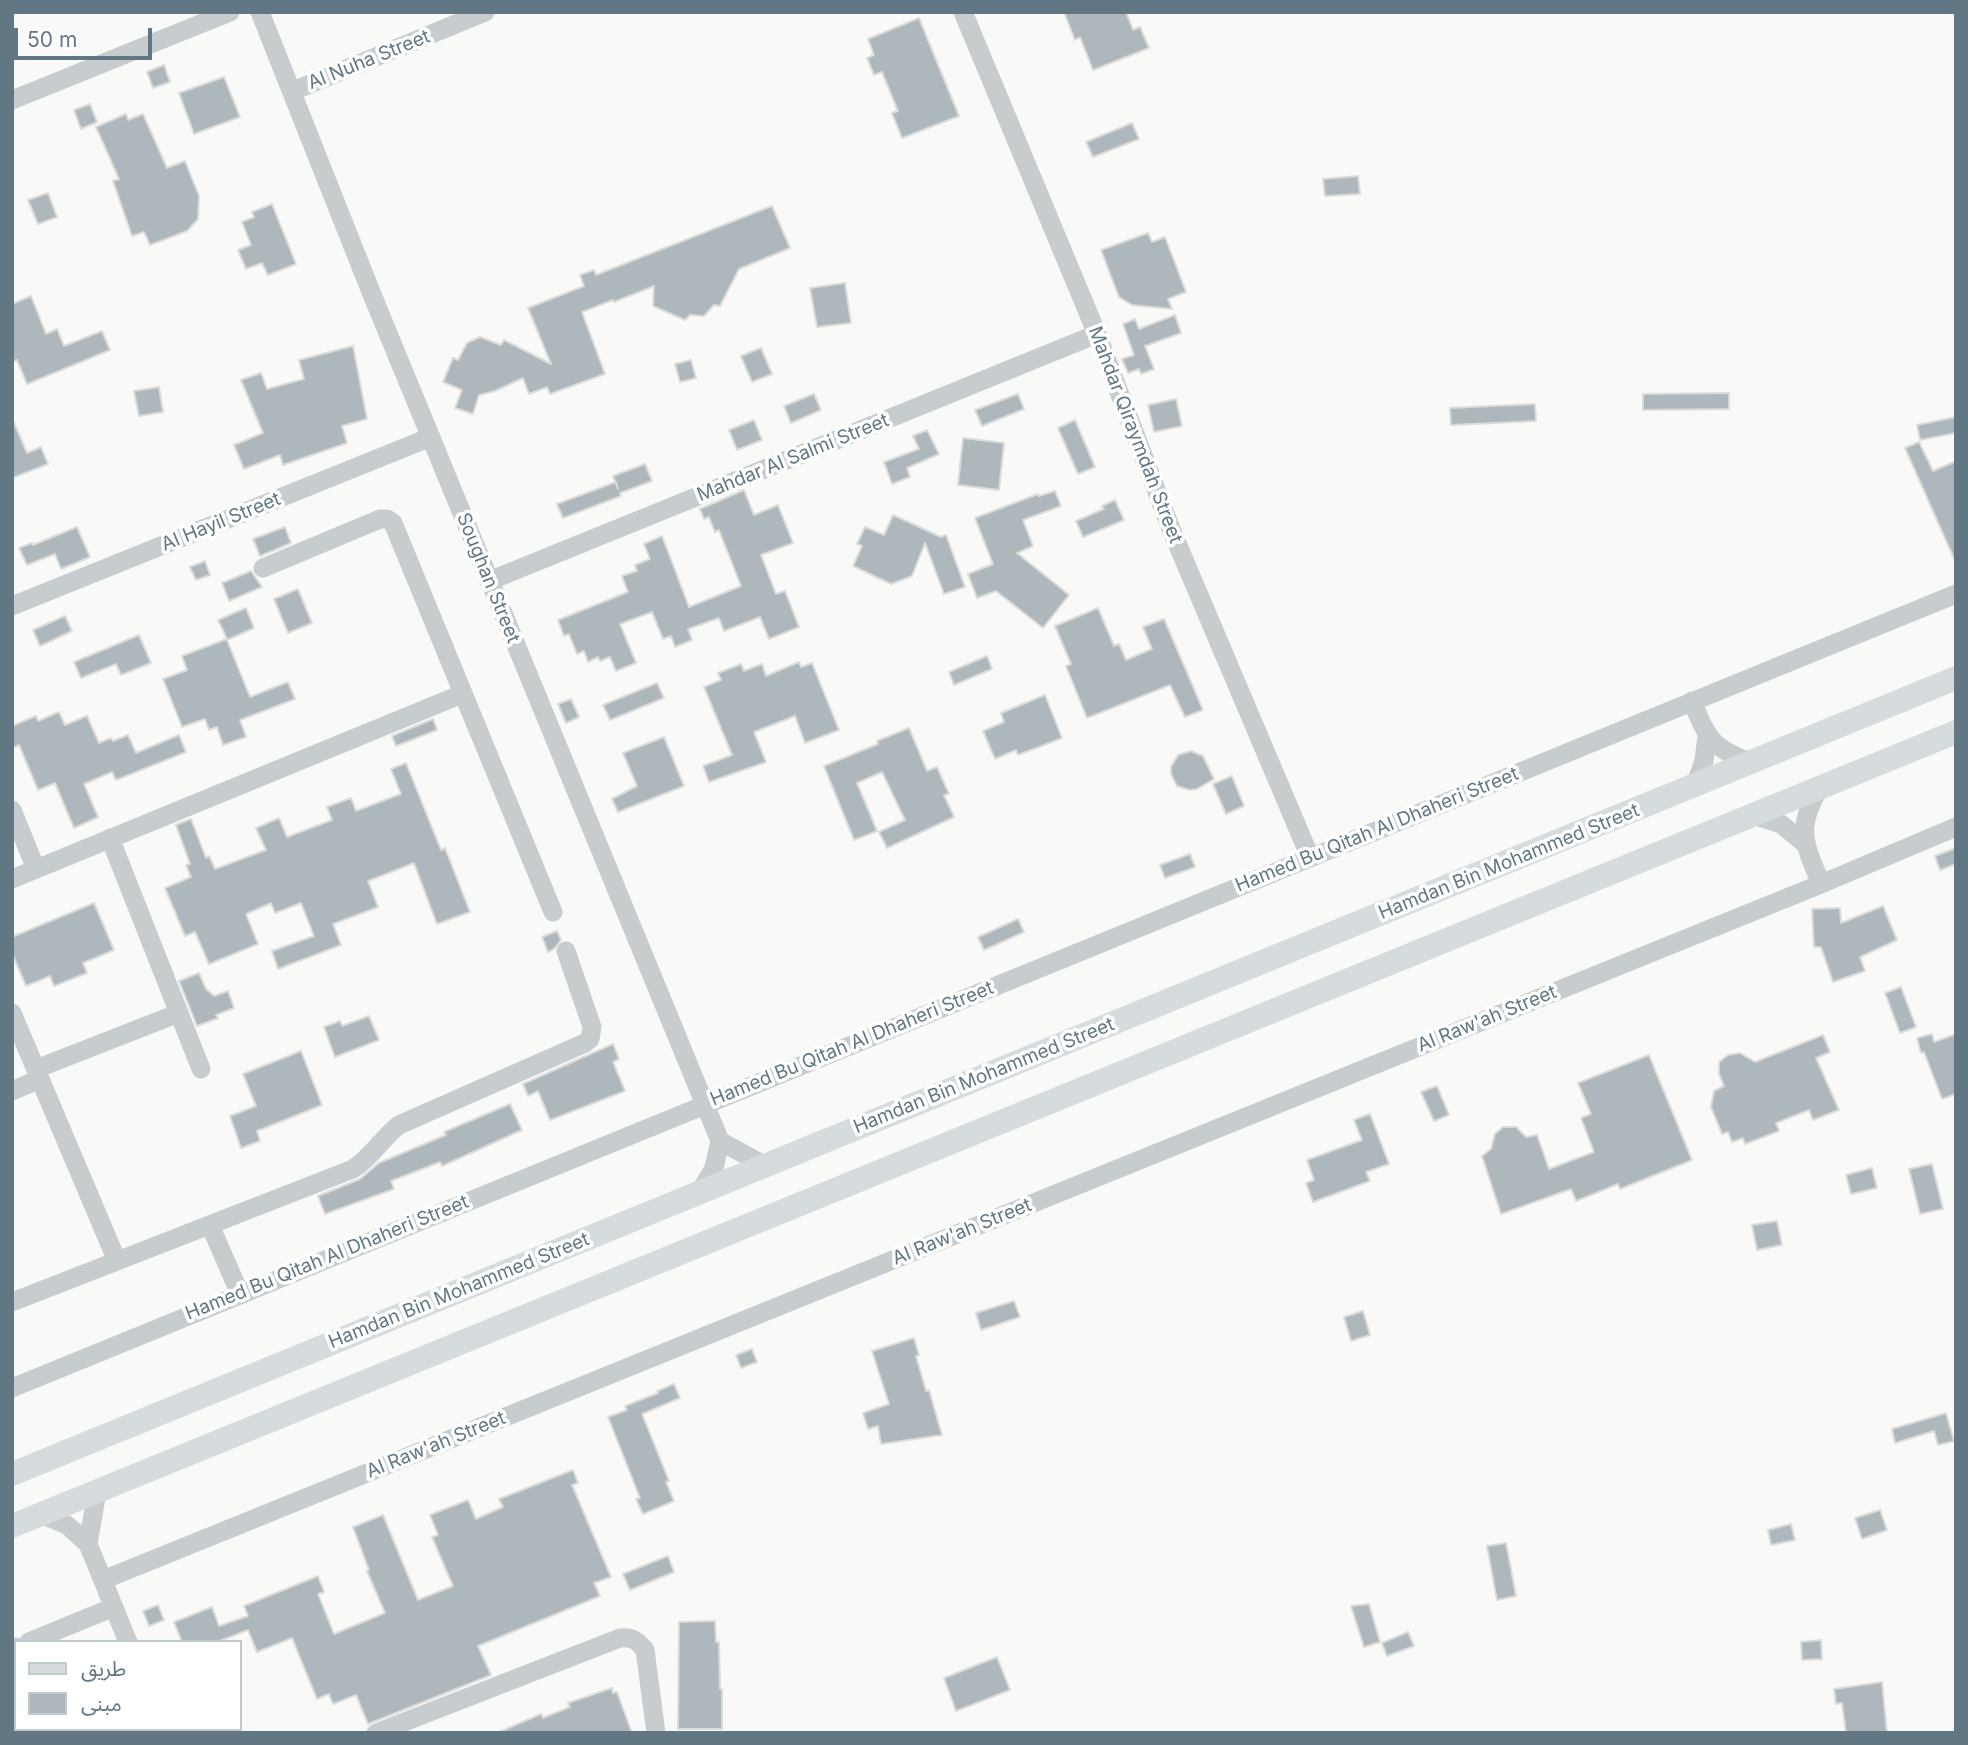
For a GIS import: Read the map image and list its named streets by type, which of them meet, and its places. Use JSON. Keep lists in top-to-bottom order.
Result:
{
  "streets": {
    "main road": ["Hamdan Bin Mohammed Street"],
    "street": [
      "Al Nuha Street",
      "Mahdar Qiraymdah Street",
      "Mahdar Al Salmi Street",
      "Al Hayil Street",
      "Soughan Street",
      "Hamed Bu Qitah Al Dhaheri Street",
      "Al Raw'ah Street"
    ]
  },
  "crossings": [
    ["Al Nuha Street", "Soughan Street"],
    ["Mahdar Qiraymdah Street", "Mahdar Al Salmi Street"],
    ["Mahdar Qiraymdah Street", "Hamed Bu Qitah Al Dhaheri Street"],
    ["Mahdar Al Salmi Street", "Soughan Street"],
    ["Al Hayil Street", "Soughan Street"],
    ["Soughan Street", "Hamed Bu Qitah Al Dhaheri Street"]
  ],
  "legend": ["طريق", "مبنى"],
  "scale_bar": "50 m"
}
